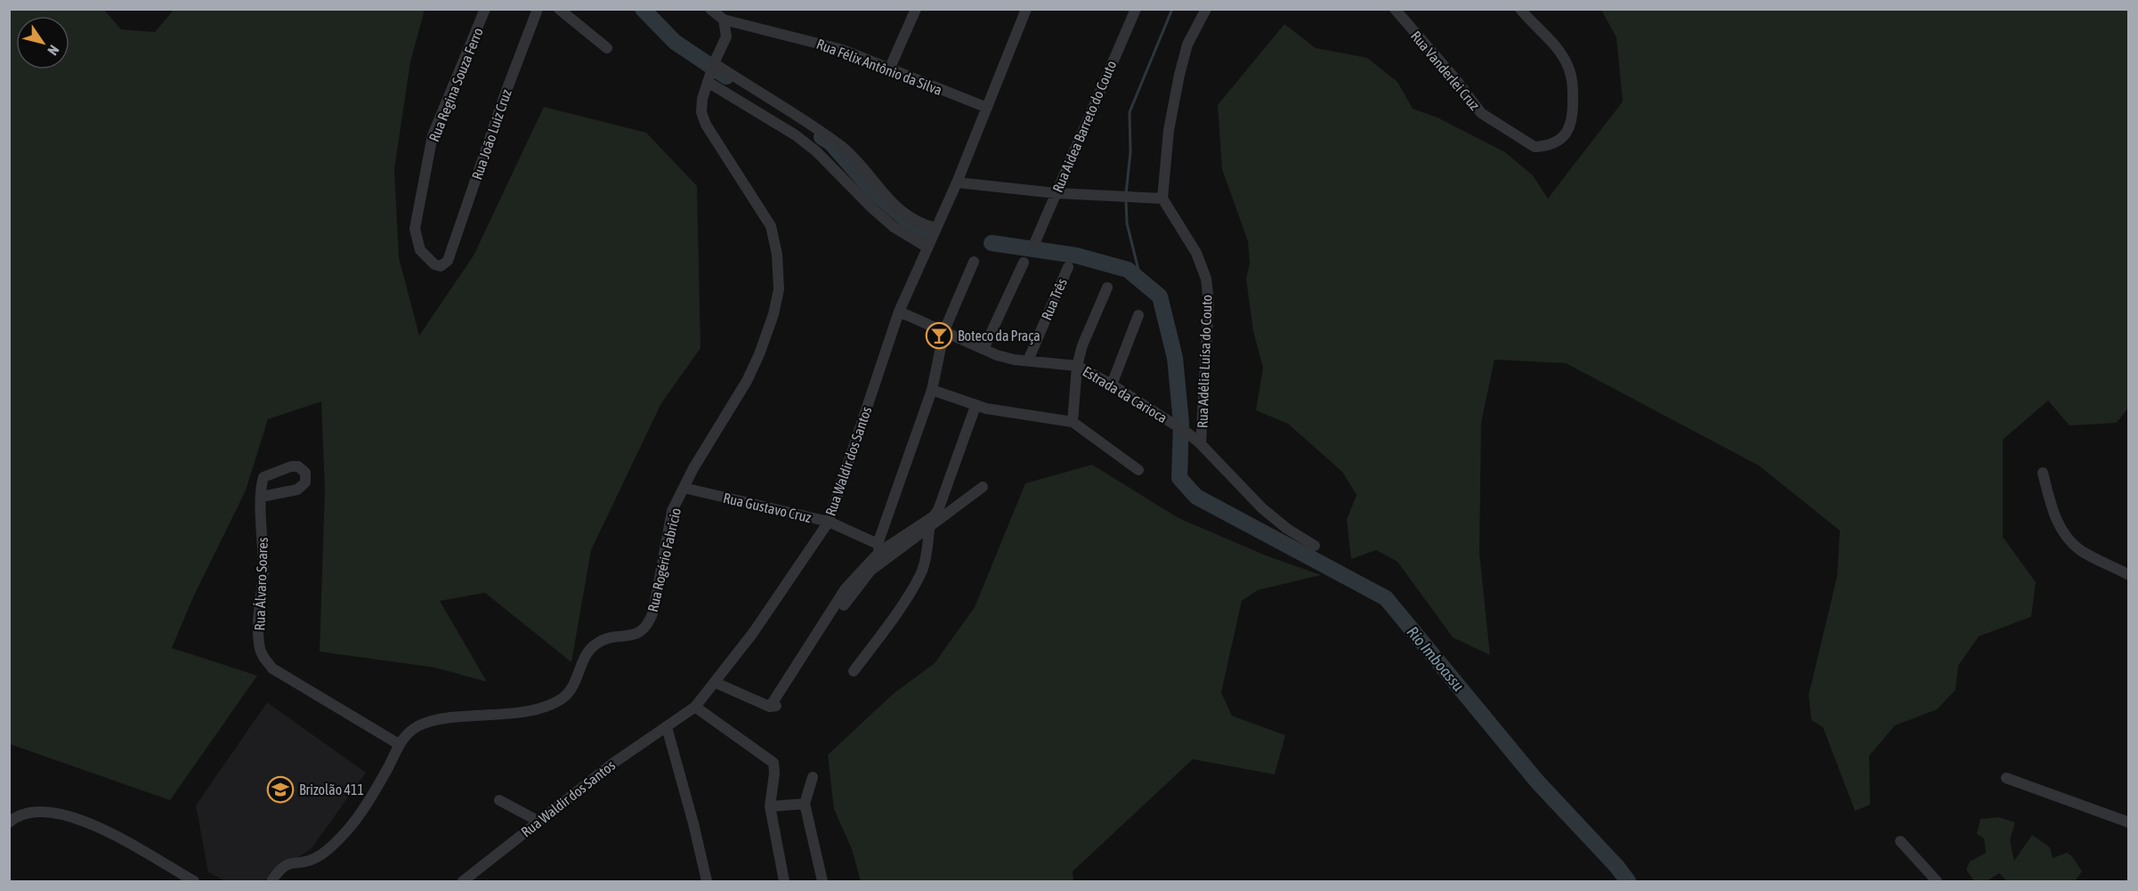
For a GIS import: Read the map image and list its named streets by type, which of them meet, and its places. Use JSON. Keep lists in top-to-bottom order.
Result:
{
  "streets": {
    "street": [
      "Rua Félix Antônio da Silva",
      "Rua Vanderlei Cruz",
      "Rua Regina Souza Ferro",
      "Rua Aidea Barreto do Couto",
      "Rua João Luiz Cruz",
      "Rua Três",
      "Rua Adélia Luísa do Couto",
      "Estrada da Carioca",
      "Rua Waldir dos Santos",
      "Rua Gustavo Cruz",
      "Rua Rogério Fabricio",
      "Rua Álvaro Soares"
    ]
  },
  "crossings": [
    ["Rua Félix Antônio da Silva", "Rua Waldir dos Santos"],
    ["Rua Félix Antônio da Silva", "Rua Rogério Fabricio"],
    ["Rua Regina Souza Ferro", "Rua João Luiz Cruz"],
    ["Rua Três", "Estrada da Carioca"],
    ["Rua Adélia Luísa do Couto", "Estrada da Carioca"],
    ["Estrada da Carioca", "Rua Waldir dos Santos"],
    ["Rua Waldir dos Santos", "Rua Gustavo Cruz"],
    ["Rua Gustavo Cruz", "Rua Rogério Fabricio"],
    ["Rua Rogério Fabricio", "Rua Álvaro Soares"]
  ],
  "water": ["Rio Imboassu"],
  "places": {
    "bar": ["Boteco da Praça"],
    "school or university": ["Brizolão 411"]
  },
  "north": "bottom right"
}
